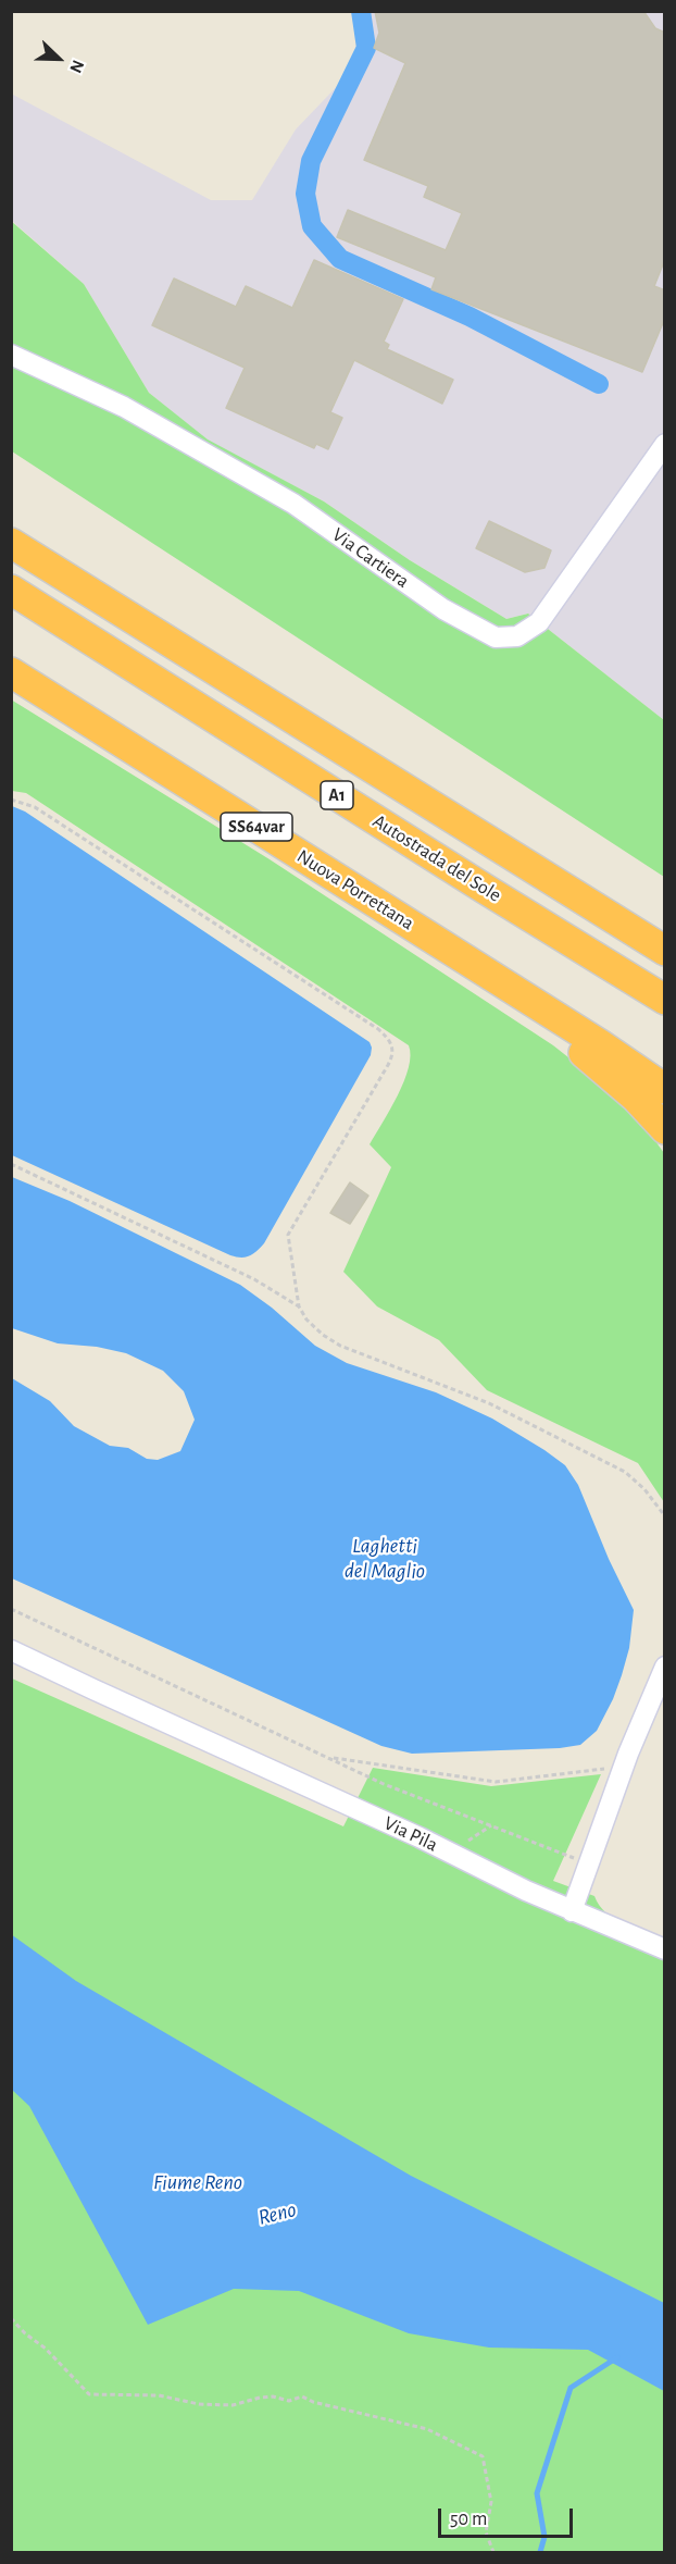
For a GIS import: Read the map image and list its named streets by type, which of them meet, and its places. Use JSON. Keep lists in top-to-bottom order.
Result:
{
  "streets": {
    "highway": [
      "A1",
      "SS64var",
      "Autostrada del Sole",
      "Nuova Porrettana"
    ],
    "street": ["Via Cartiera", "Via Pila"]
  },
  "crossings": [
    ["SS64var", "Nuova Porrettana"]
  ],
  "water": ["Laghetti del Maglio", "Fiume Reno", "Reno"],
  "scale_bar": "50 m",
  "north": "bottom right"
}
